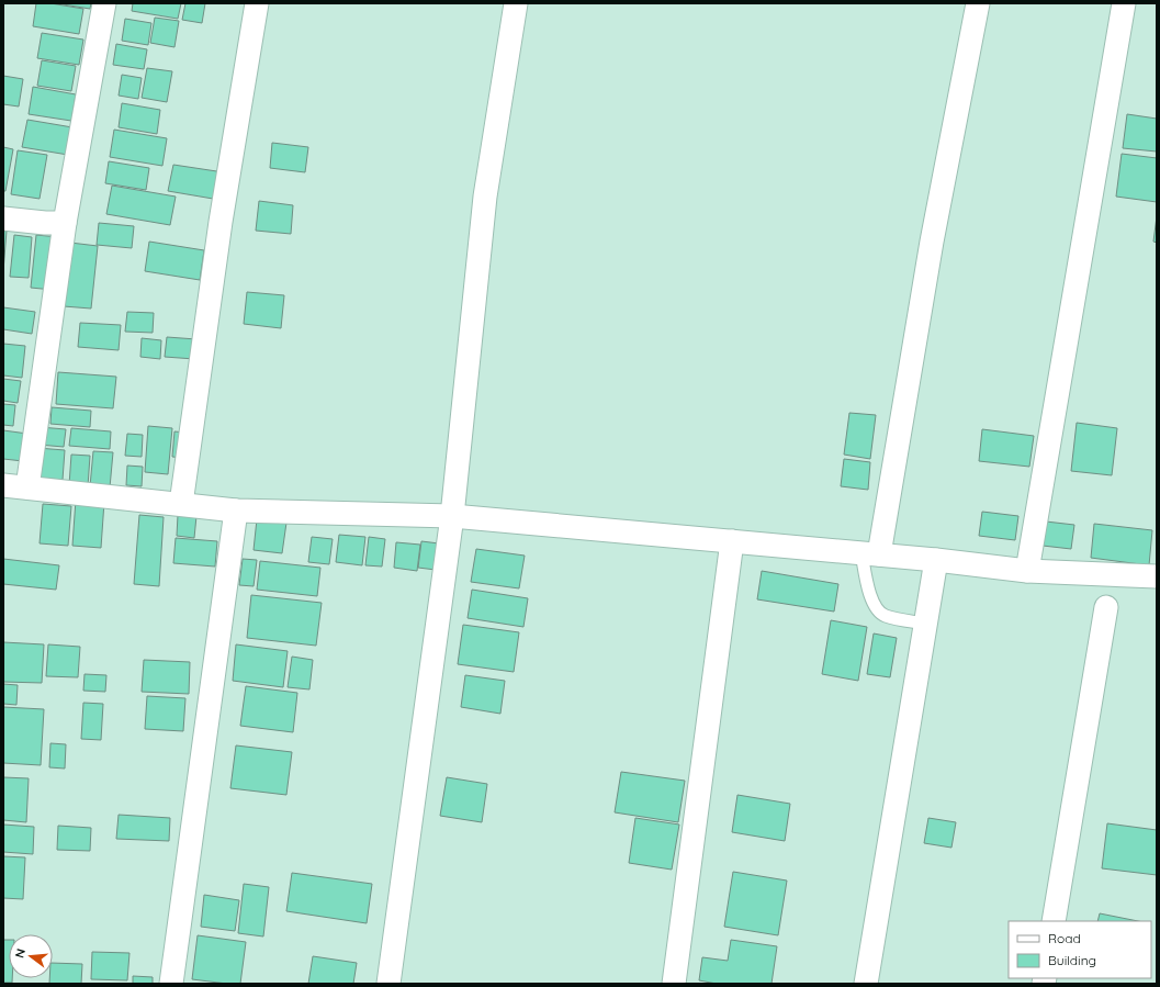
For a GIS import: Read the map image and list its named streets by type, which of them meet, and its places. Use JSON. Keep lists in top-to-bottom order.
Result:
{
  "legend": ["Road", "Building"],
  "north": "left"
}
